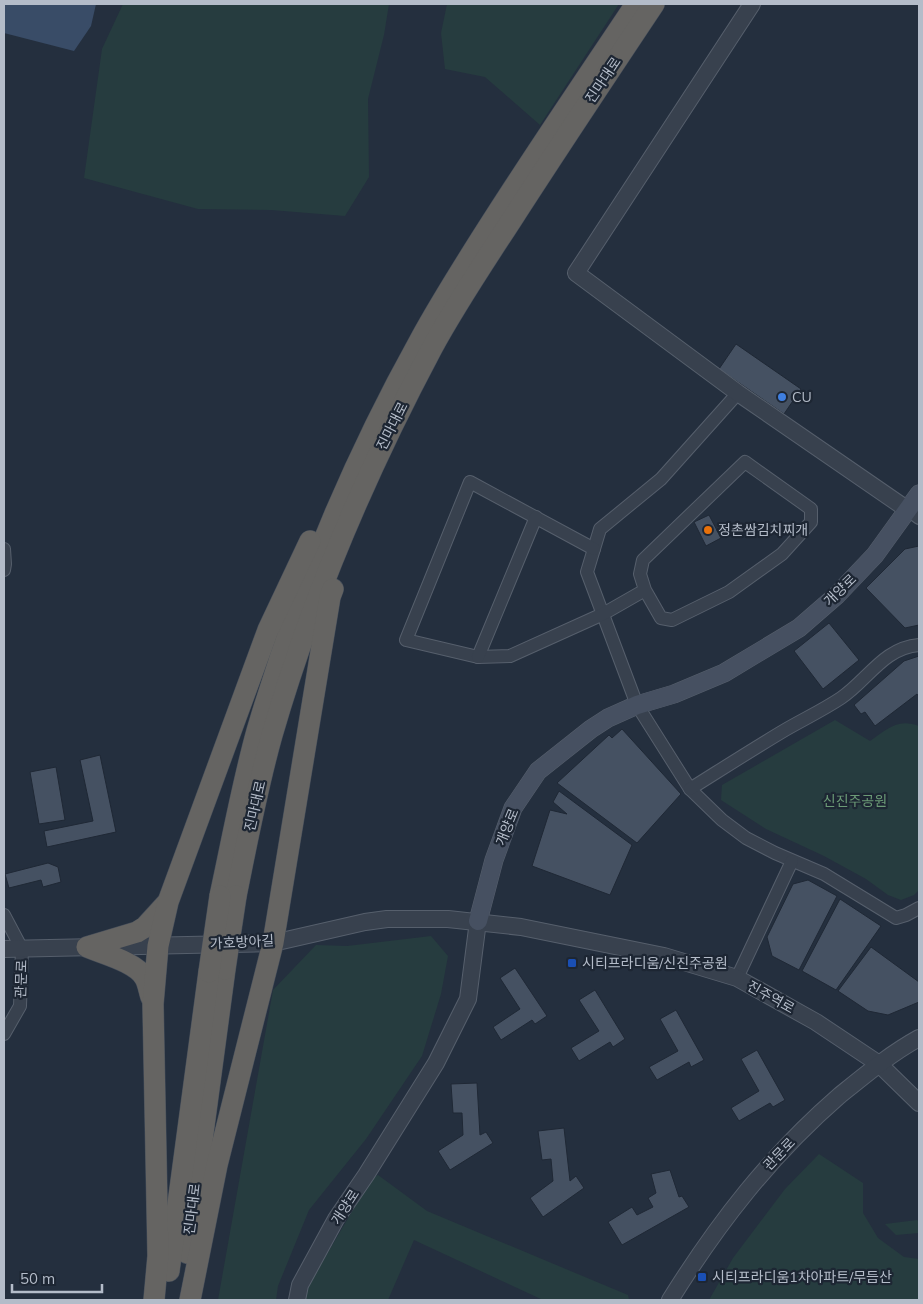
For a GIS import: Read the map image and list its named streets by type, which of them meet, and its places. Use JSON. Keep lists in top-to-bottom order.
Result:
{
  "streets": {
    "highway": ["진마대로"],
    "main road": ["개양로"],
    "street": ["가호방아길", "관문로", "진주역로"]
  },
  "crossings": [
    ["개양로", "가호방아길"],
    ["개양로", "진주역로"],
    ["가호방아길", "관문로"],
    ["가호방아길", "진주역로"],
    ["관문로", "진주역로"]
  ],
  "parks": ["신진주공원"],
  "places": {
    "other": ["CU", "정촌쌈김치찌개"],
    "transit": ["시티프라디움/신진주공원", "시티프라디움1차아파트/무듬산"]
  },
  "scale_bar": "50 m"
}
